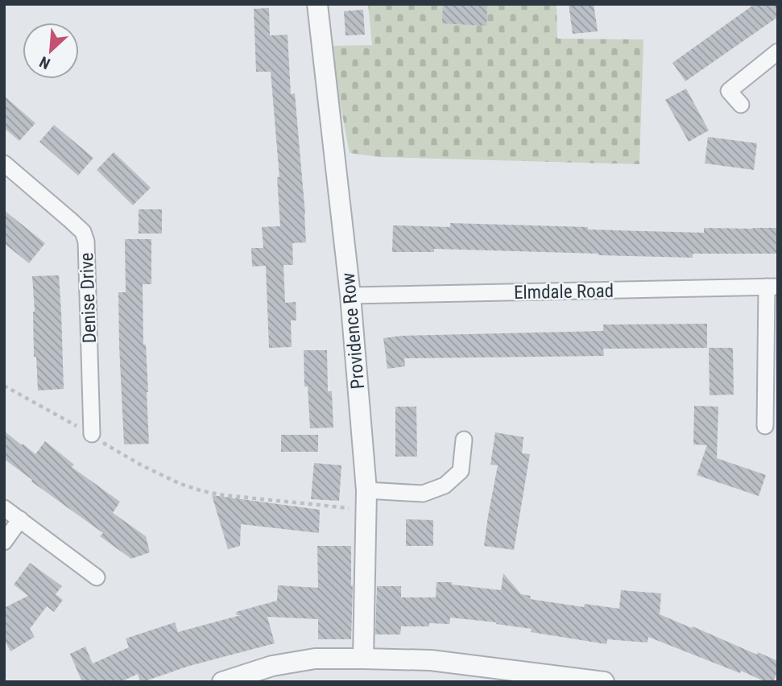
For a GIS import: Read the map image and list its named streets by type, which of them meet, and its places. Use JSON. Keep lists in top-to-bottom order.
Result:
{
  "streets": {
    "street": ["Elmdale Road", "Denise Drive", "Providence Row"]
  },
  "crossings": [
    ["Elmdale Road", "Providence Row"]
  ],
  "north": "bottom left"
}
